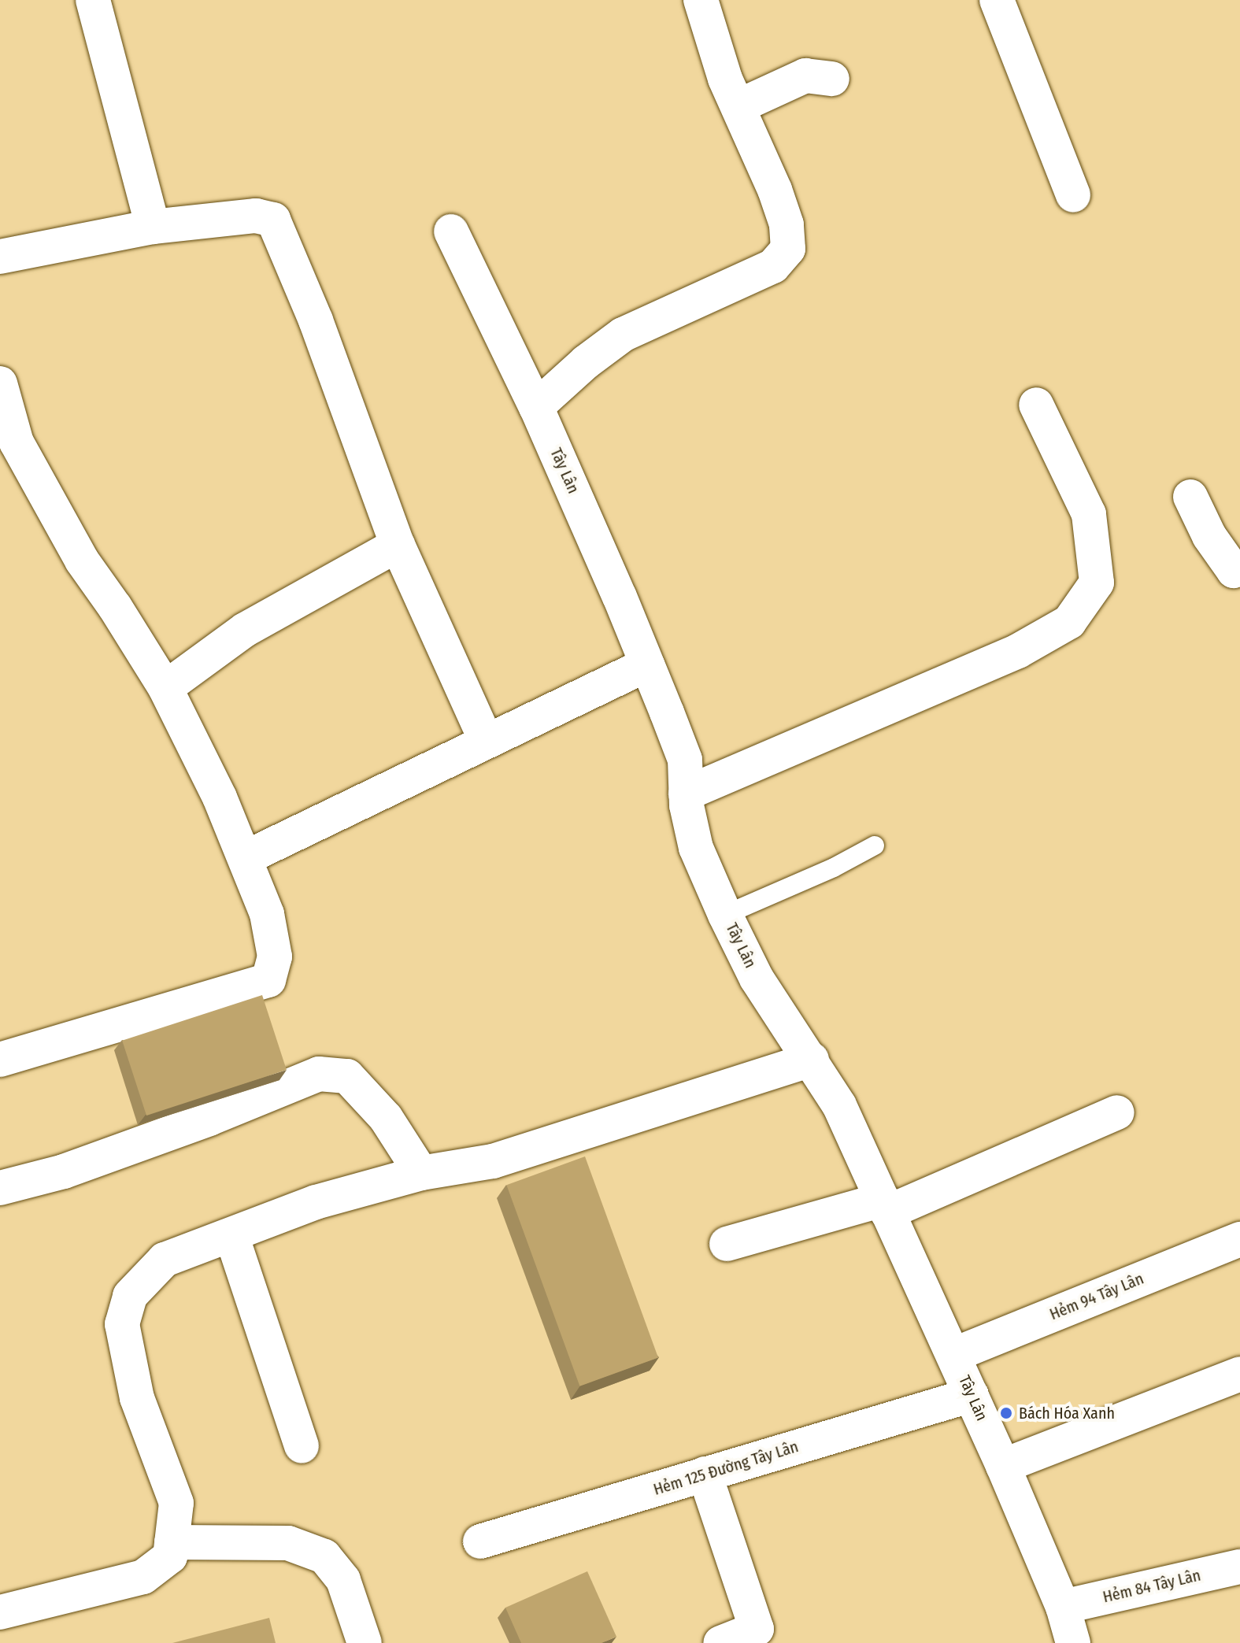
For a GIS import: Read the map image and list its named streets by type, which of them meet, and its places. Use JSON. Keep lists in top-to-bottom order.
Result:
{
  "streets": {
    "street": [
      "Tây Lân",
      "Hẻm 94 Tây Lân",
      "Hẻm 125 Đường Tây Lân",
      "Hẻm 84 Tây Lân"
    ]
  },
  "crossings": [
    ["Tây Lân", "Hẻm 94 Tây Lân"],
    ["Tây Lân", "Hẻm 125 Đường Tây Lân"],
    ["Tây Lân", "Hẻm 84 Tây Lân"]
  ],
  "places": ["Bách Hóa Xanh"]
}
